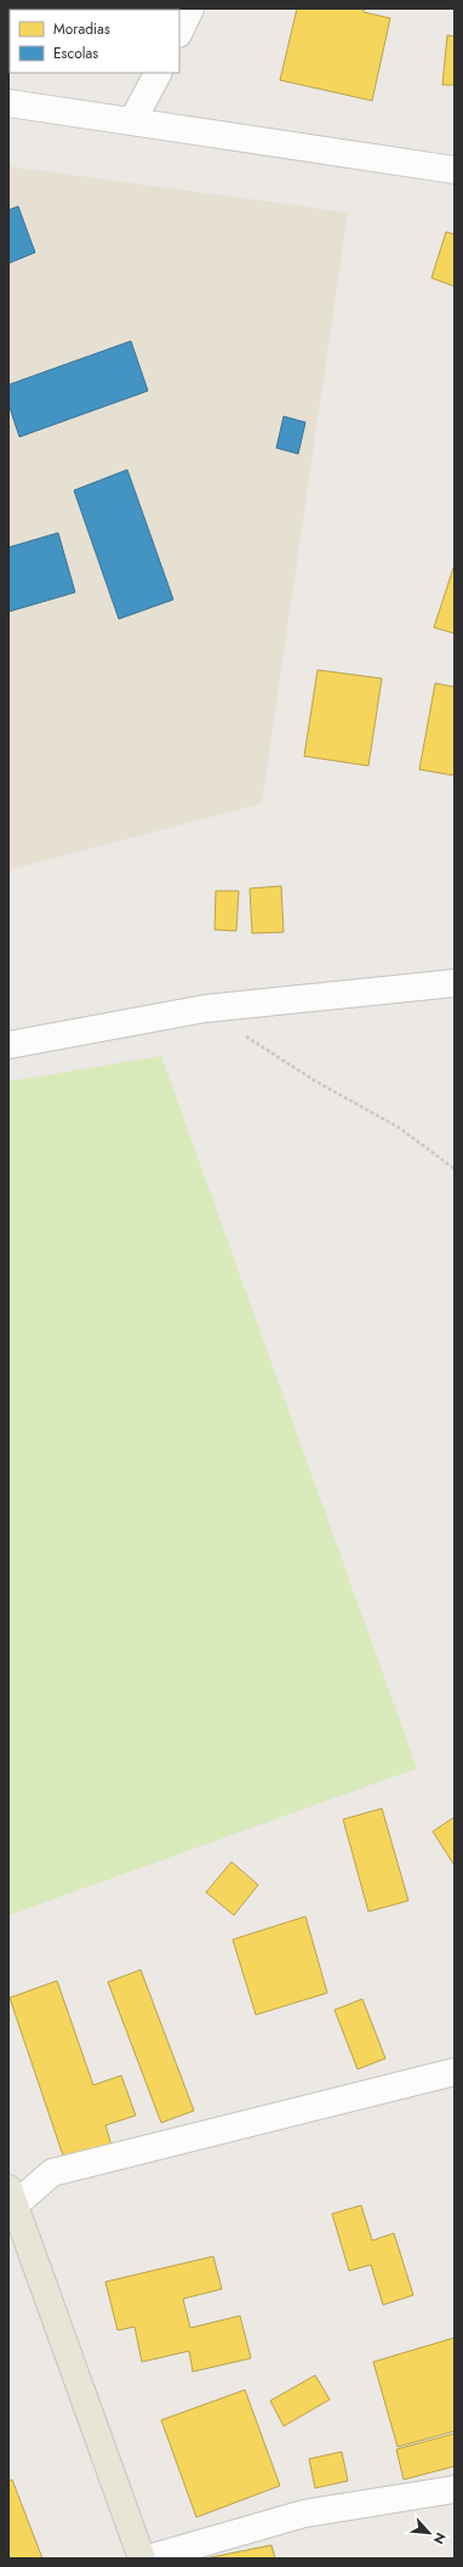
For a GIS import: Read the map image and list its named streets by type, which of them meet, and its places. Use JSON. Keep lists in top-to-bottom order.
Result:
{
  "legend": ["Moradias", "Escolas"],
  "north": "bottom right"
}
